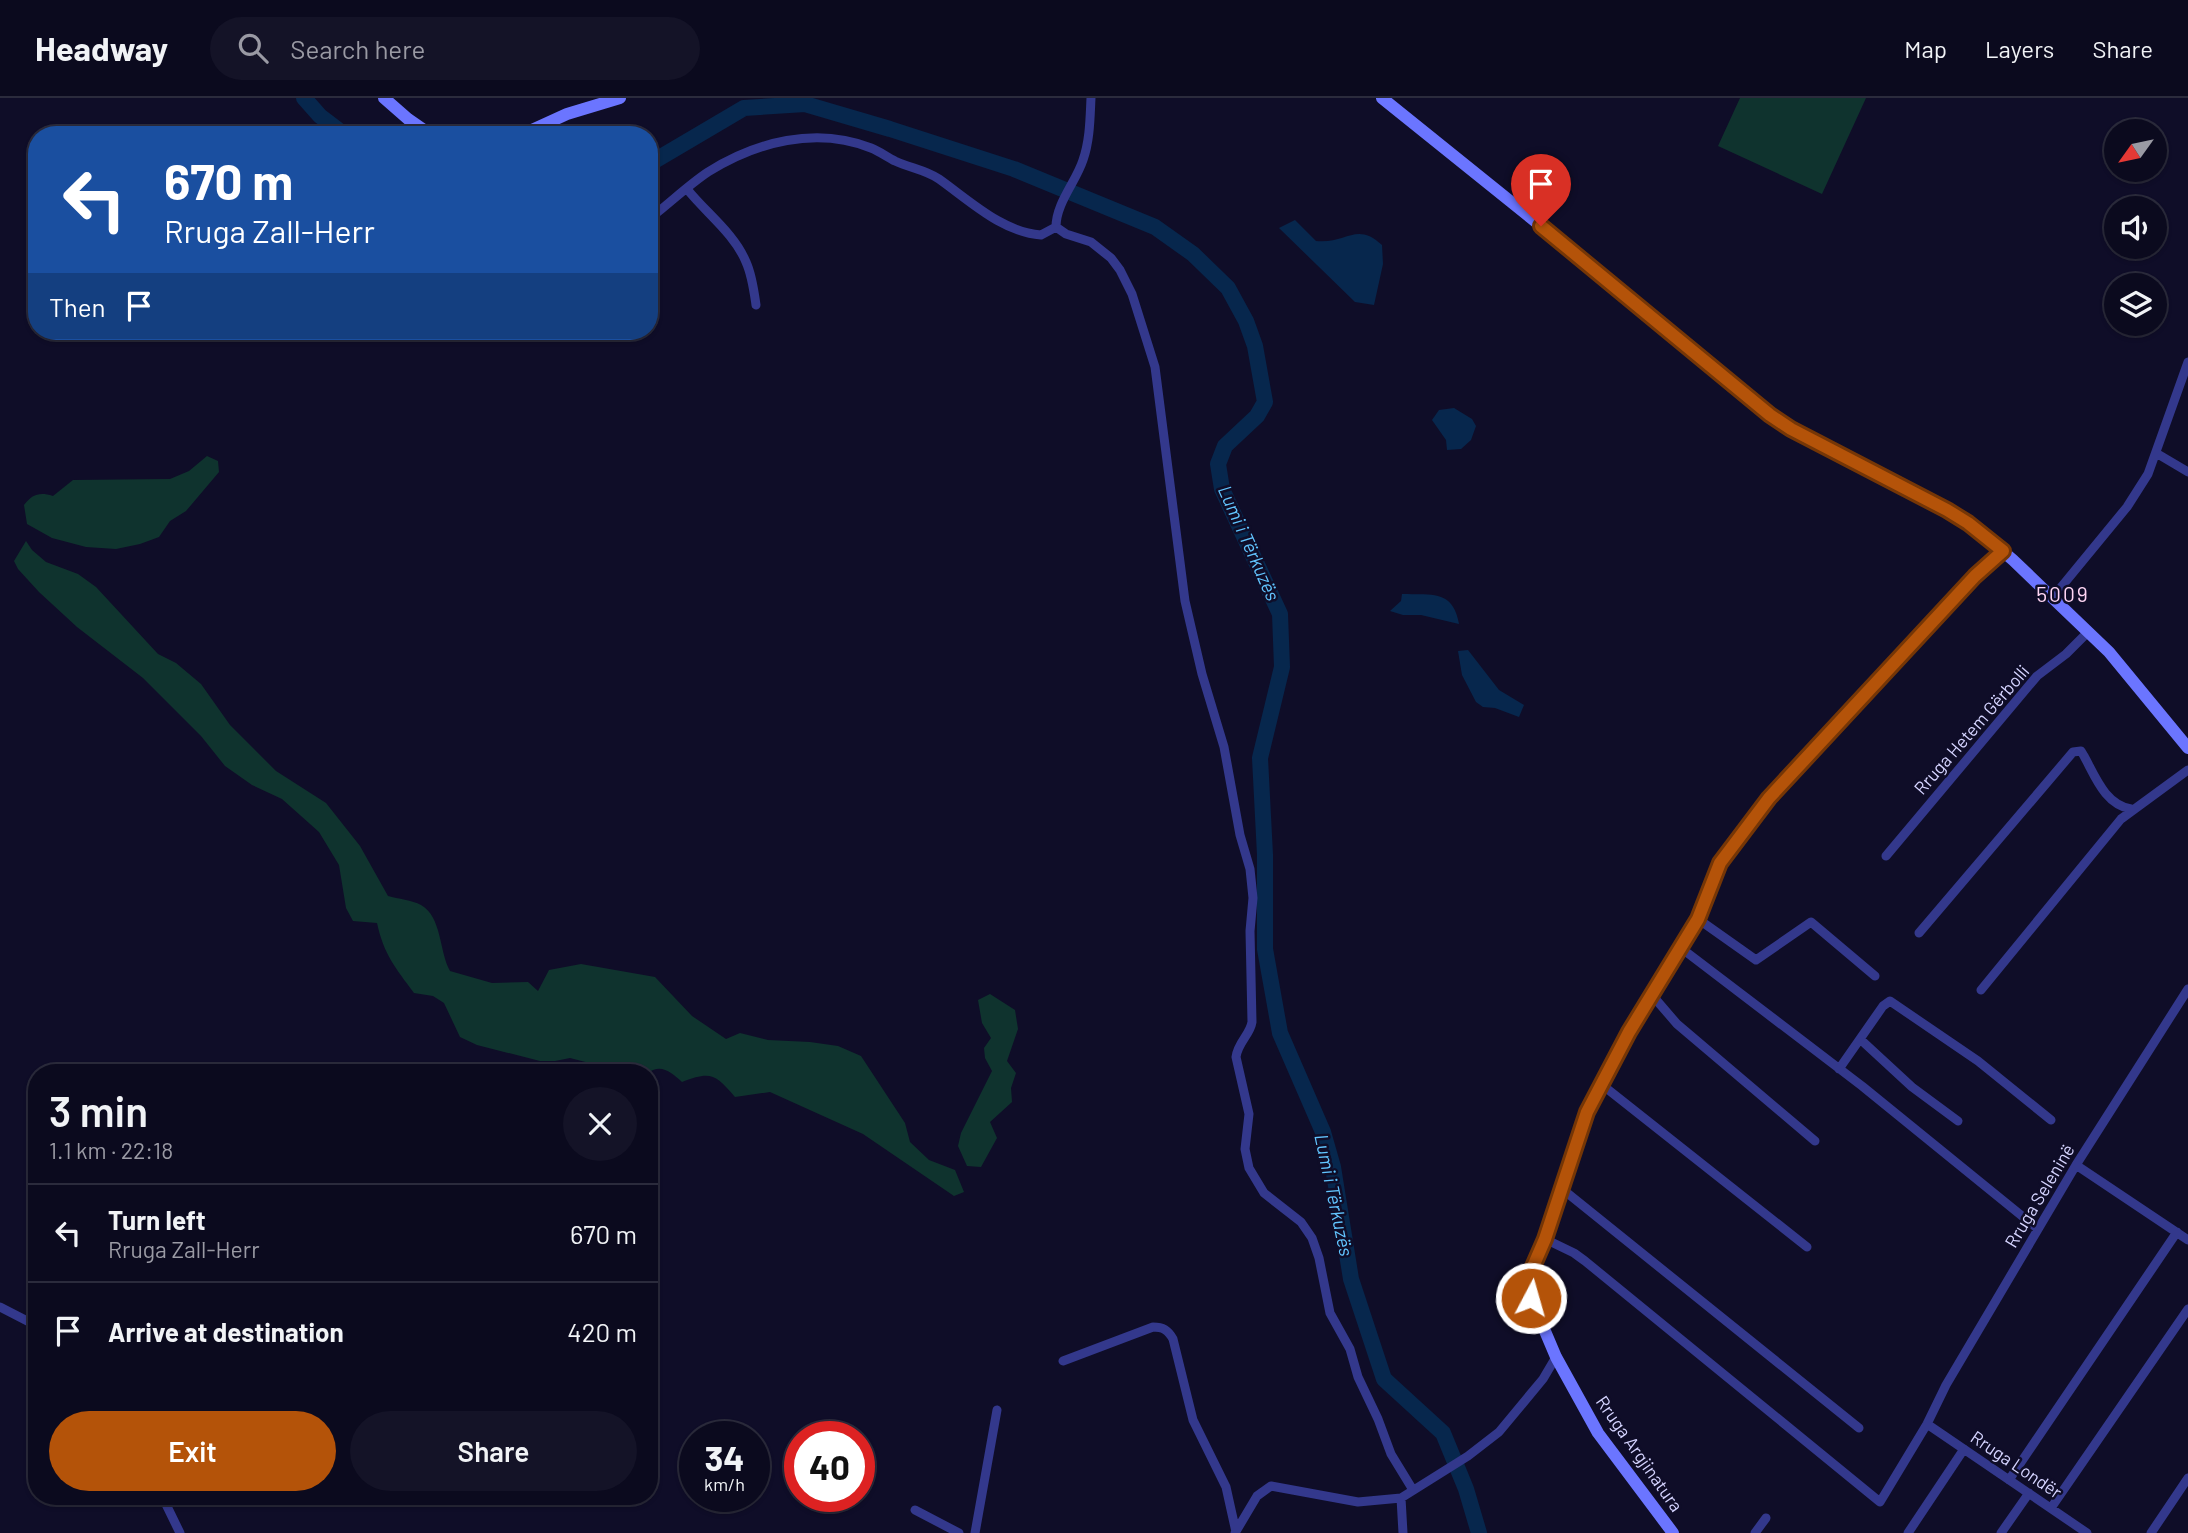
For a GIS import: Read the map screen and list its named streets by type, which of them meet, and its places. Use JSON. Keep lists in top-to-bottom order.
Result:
{
  "streets": {
    "main road": ["Rruga Argjinatura"],
    "street": ["Rruga Hetem Gërbolli", "Rruga Seleninë", "Rruga Londër"]
  },
  "crossings": [
    ["Rruga Seleninë", "Rruga Argjinatura"],
    ["Rruga Seleninë", "Rruga Londër"]
  ],
  "districts": ["5009"],
  "water": ["Lumi i Tërkuzës"],
  "north": "bottom left",
  "page": {
    "header": "Headway",
    "search": "Search here",
    "nav": ["Map", "Layers", "Share"],
    "turn": ["670 m", "Rruga Zall-Herr"],
    "then": "Then",
    "heading": ["3 min", "1.1 km · 22:18"],
    "list": [
      {
        "name": "Turn left",
        "note": "Rruga Zall-Herr",
        "value": "670 m"
      },
      {
        "name": "Arrive at destination",
        "value": "420 m"
      }
    ],
    "buttons": ["Exit", "Share"],
    "speed": "34 km/h",
    "limit": "40"
  }
}
